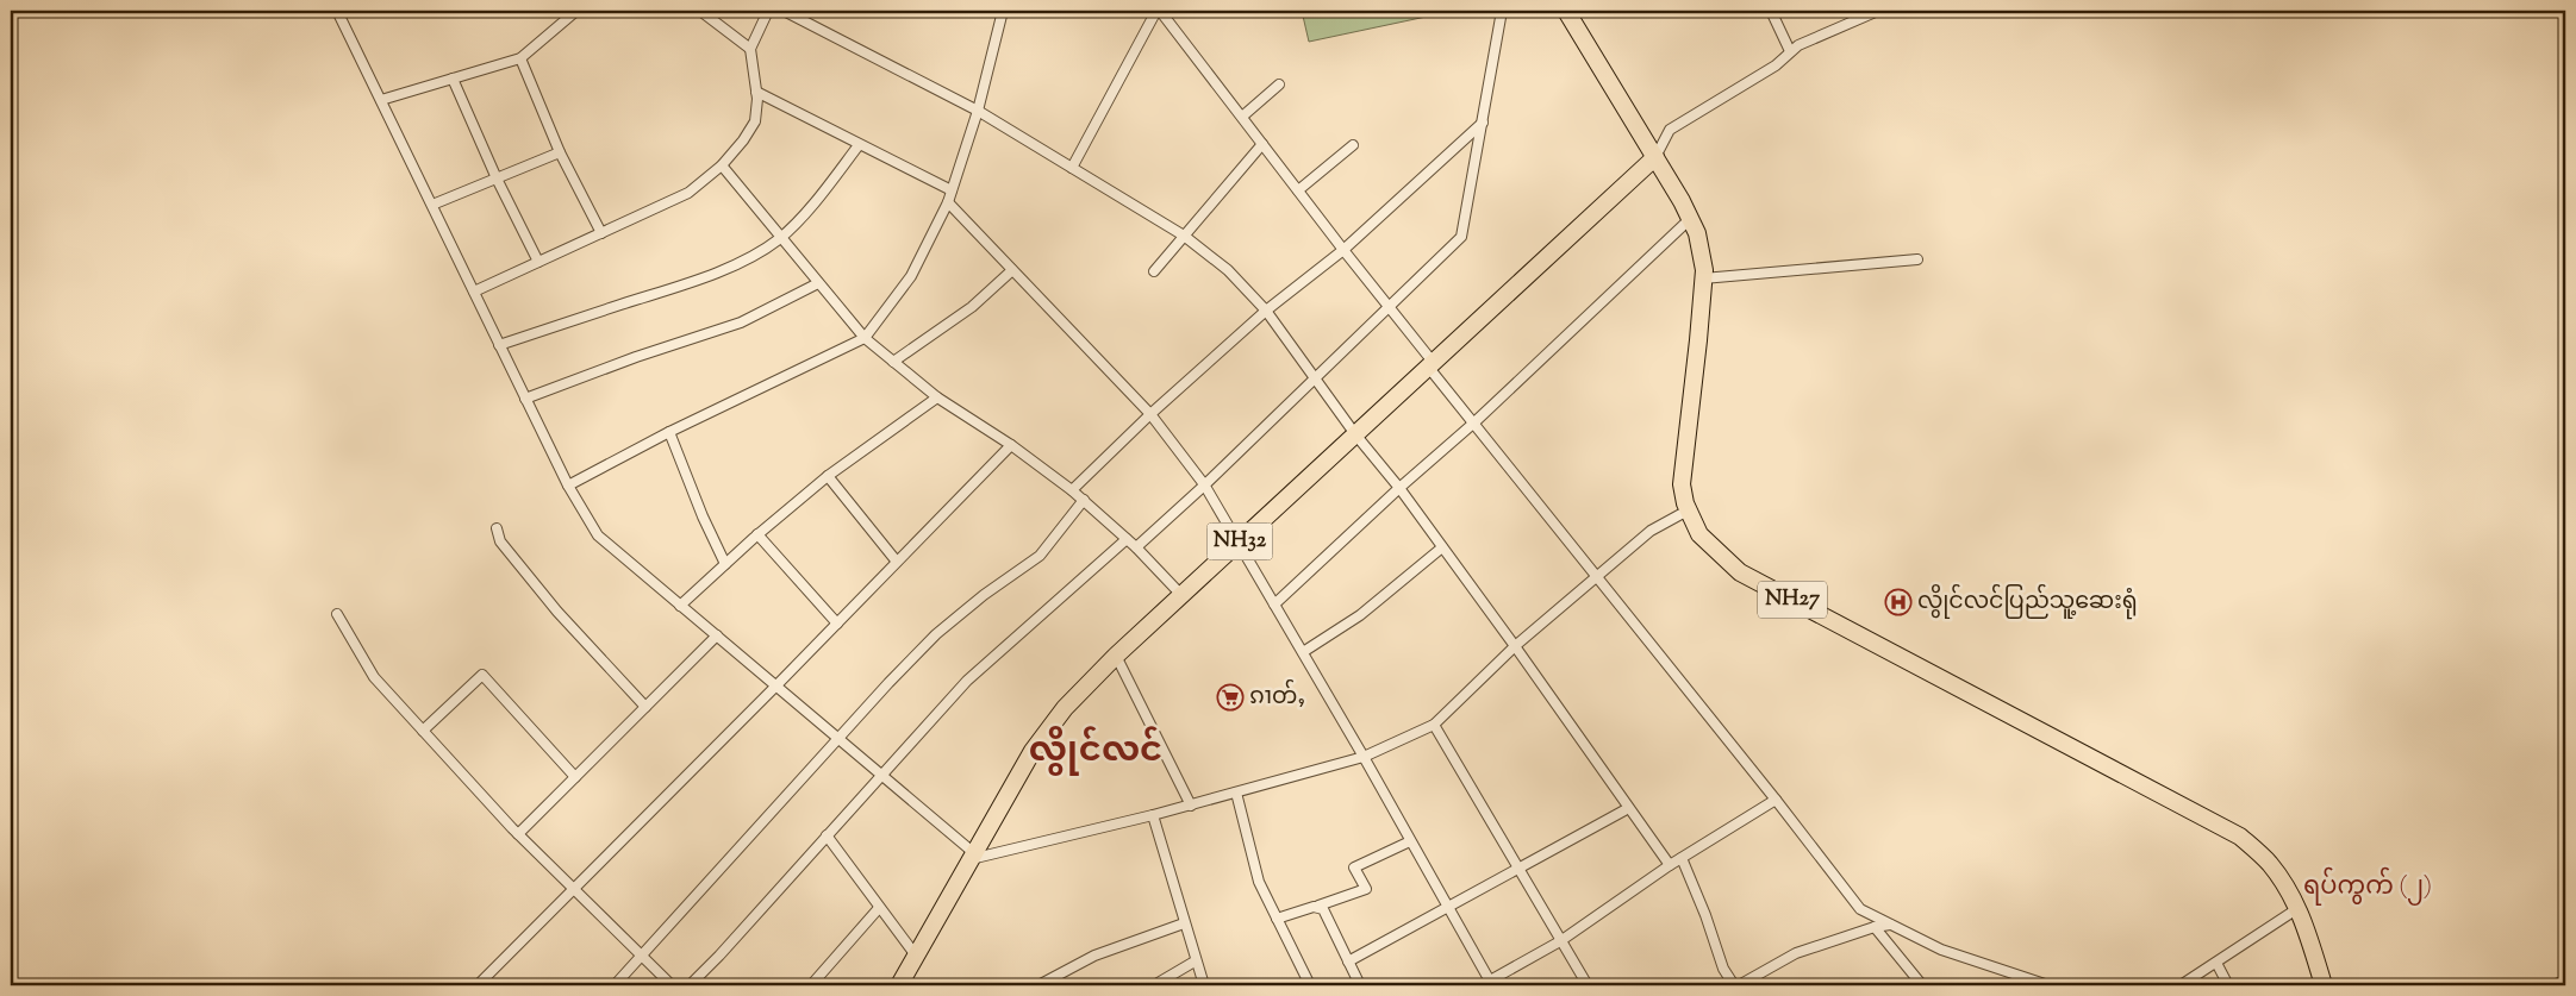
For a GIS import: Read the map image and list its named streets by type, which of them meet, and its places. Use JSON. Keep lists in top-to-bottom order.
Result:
{
  "streets": {
    "highway": ["NH32", "NH27"]
  },
  "crossings": [
    ["NH32", "NH27"]
  ],
  "districts": ["လွိုင်လင်", "ရပ်ကွက် (၂)"],
  "places": {
    "hospital": ["လွိုင်လင်ပြည်သူ့ဆေးရုံ"],
    "supermarket": ["ၵၢတ်ႇ"]
  }
}
